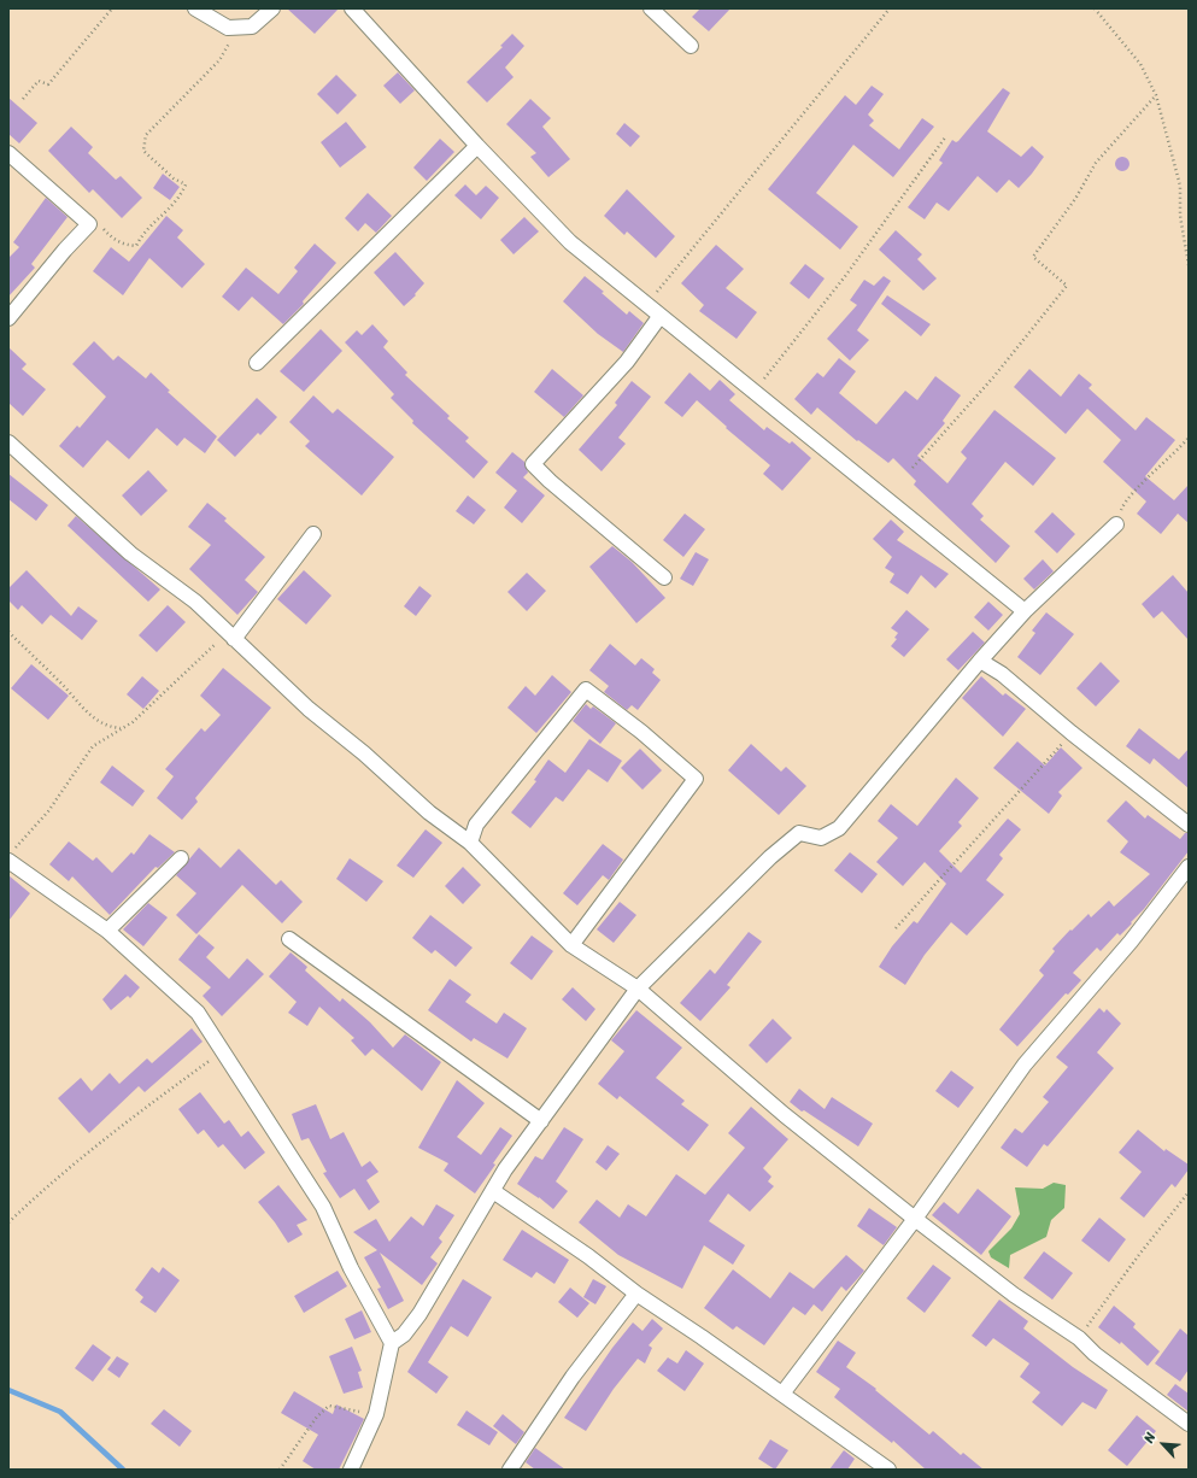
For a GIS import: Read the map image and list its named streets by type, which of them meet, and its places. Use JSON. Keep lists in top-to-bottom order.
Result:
{
  "north": "top left"
}
